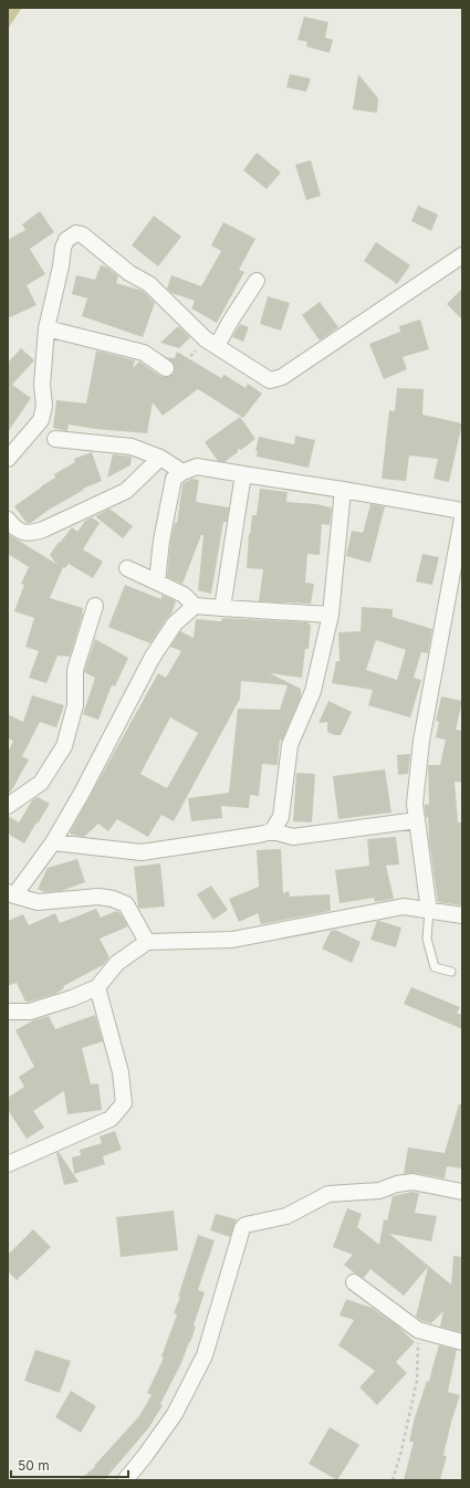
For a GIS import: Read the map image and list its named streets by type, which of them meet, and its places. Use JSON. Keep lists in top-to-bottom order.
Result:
{
  "scale_bar": "50 m"
}
